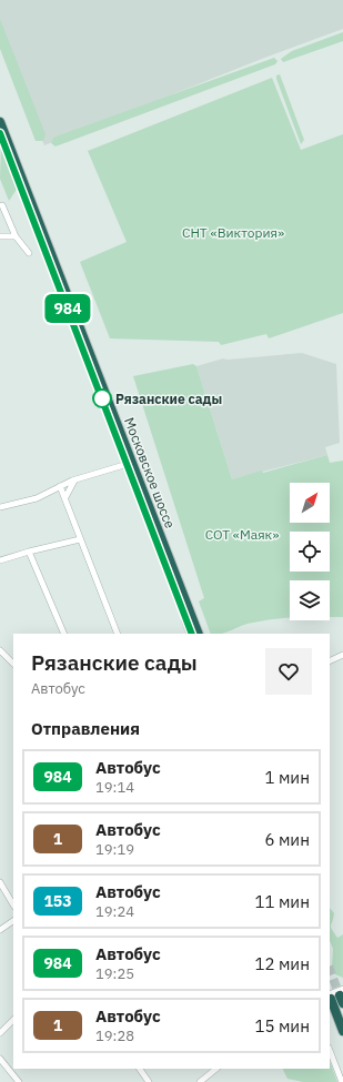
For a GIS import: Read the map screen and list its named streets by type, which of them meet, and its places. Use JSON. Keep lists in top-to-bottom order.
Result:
{
  "streets": {
    "highway": ["Московское шоссе"]
  },
  "parks": ["СНТ «Виктория»", "СОТ «Маяк»"],
  "places": ["Рязанские сады"],
  "lines": ["bus line 984"],
  "north": "top right",
  "page": {
    "on_map": "984",
    "heading": [
      ["Рязанские сады", "Автобус"],
      "Отправления"
    ],
    "list": [
      {
        "mark": "984",
        "name": "Автобус",
        "note": "19:14",
        "value": "1 мин"
      },
      {
        "mark": "1",
        "name": "Автобус",
        "note": "19:19",
        "value": "6 мин"
      },
      {
        "mark": "153",
        "name": "Автобус",
        "note": "19:24",
        "value": "11 мин"
      },
      {
        "mark": "984",
        "name": "Автобус",
        "note": "19:25",
        "value": "12 мин"
      },
      {
        "mark": "1",
        "name": "Автобус",
        "note": "19:28",
        "value": "15 мин"
      }
    ]
  }
}
